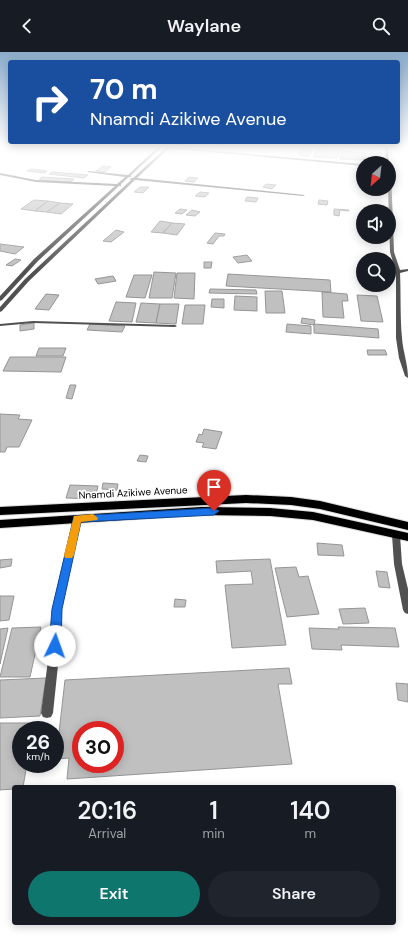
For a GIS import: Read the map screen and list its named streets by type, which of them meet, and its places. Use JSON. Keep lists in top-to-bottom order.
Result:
{
  "streets": {
    "main road": ["Nnamdi Azikiwe Avenue"]
  },
  "north": "bottom left",
  "page": {
    "header": "Waylane",
    "turn": ["70 m", "Nnamdi Azikiwe Avenue"],
    "speed": "26 km/h",
    "limit": "30",
    "eta": [
      "20:16",
      "Arrival",
      "1",
      "min",
      "140",
      "m"
    ],
    "buttons": ["Exit", "Share"]
  }
}
